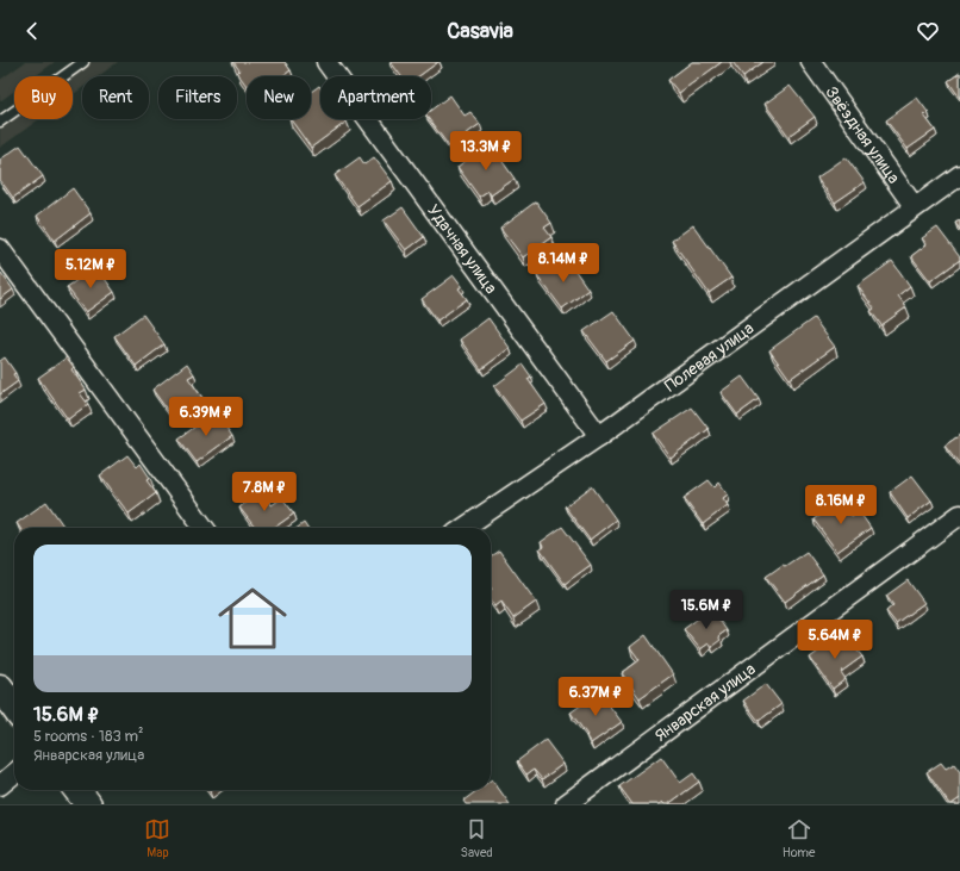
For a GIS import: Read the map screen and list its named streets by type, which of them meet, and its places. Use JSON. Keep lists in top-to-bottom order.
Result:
{
  "streets": {
    "street": [
      "Звёздная улица",
      "Удачная улица",
      "Полевая улица",
      "Январская улица"
    ]
  },
  "crossings": [
    ["Звёздная улица", "Полевая улица"],
    ["Удачная улица", "Полевая улица"]
  ],
  "page": {
    "header": "Casavia",
    "chip": [
      "Buy",
      "Rent",
      "Filters",
      "New",
      "Apartment"
    ],
    "price": [
      "13.3M ₽",
      "8.14M ₽",
      "5.12M ₽",
      "6.39M ₽",
      "7.8M ₽",
      "8.16M ₽",
      "15.6M ₽",
      "5.64M ₽",
      "6.37M ₽"
    ],
    "list": [
      {
        "name": "15.6M ₽",
        "note": "5 rooms · 183 m² · Январская улица"
      }
    ],
    "tabs": ["Map", "Saved", "Home"]
  }
}
